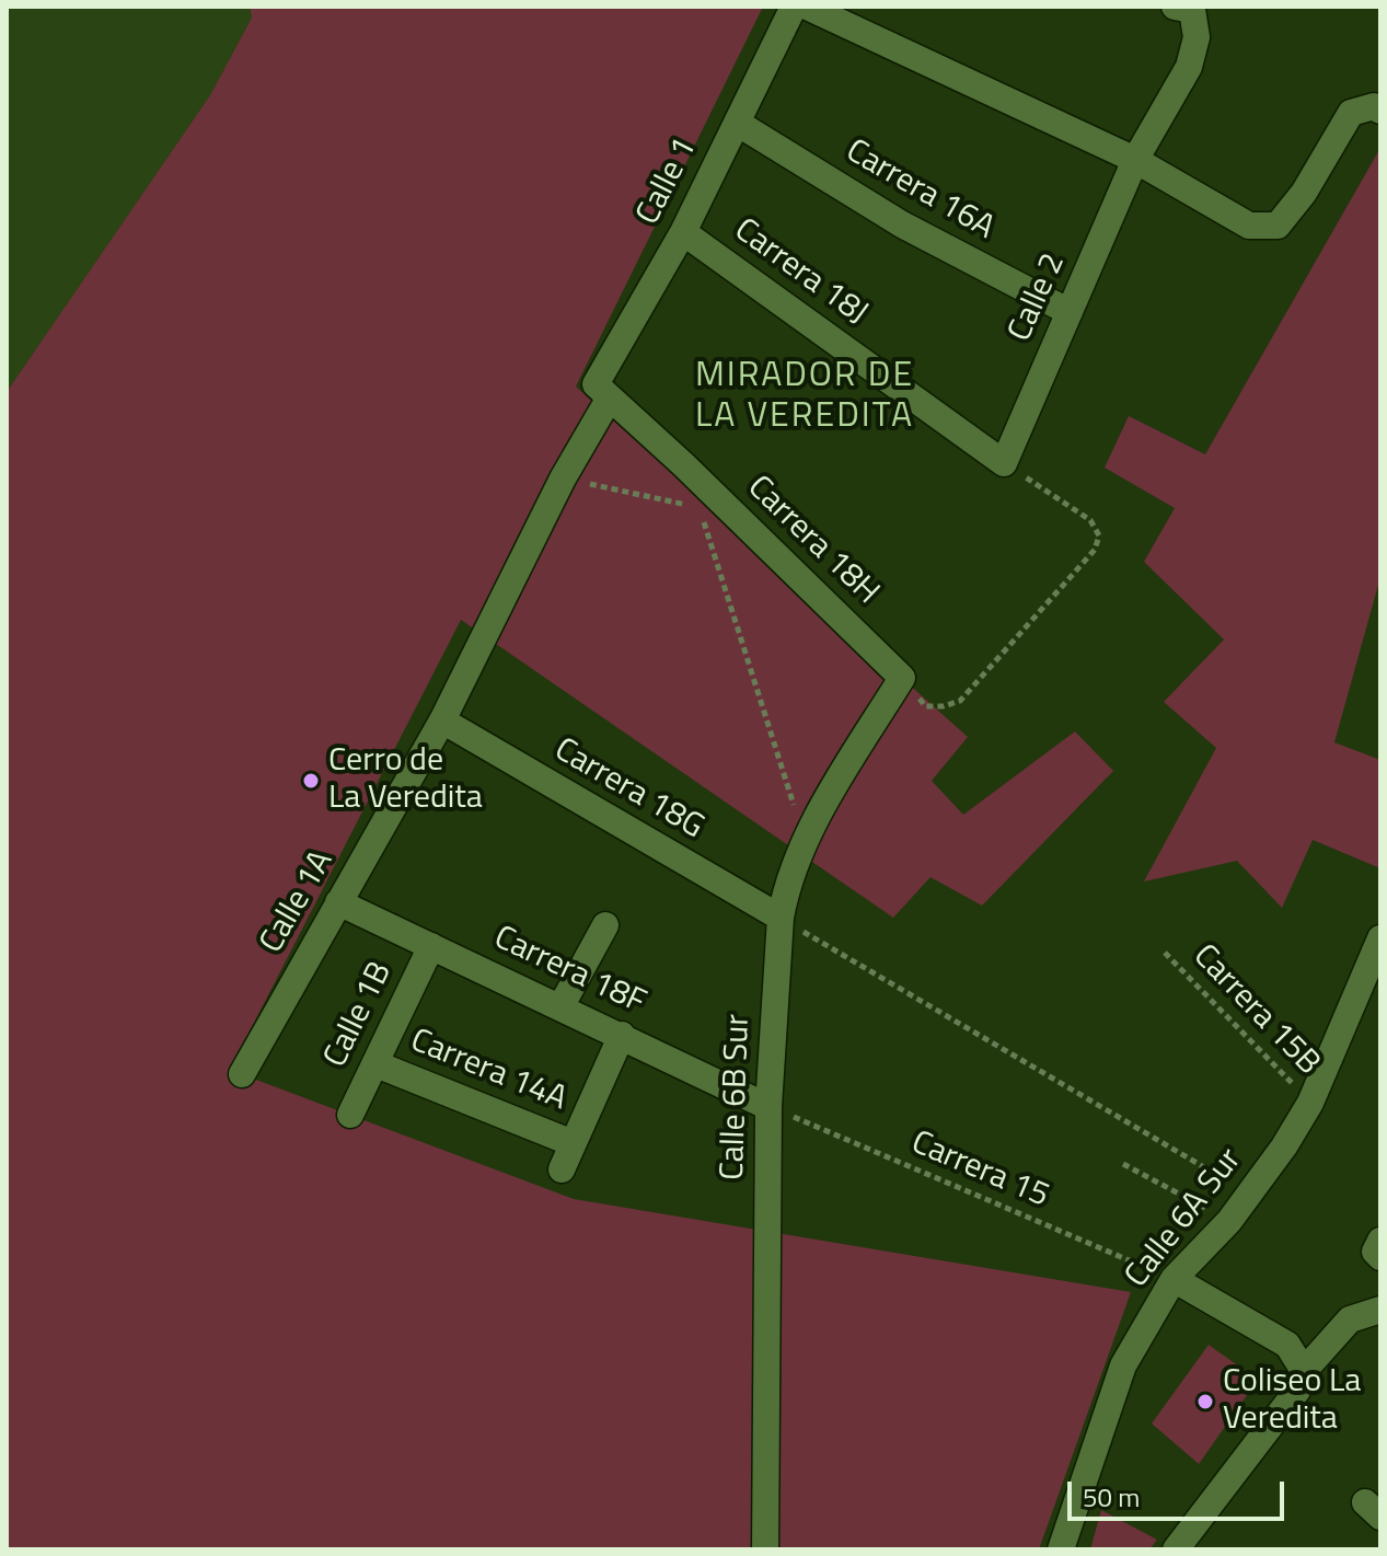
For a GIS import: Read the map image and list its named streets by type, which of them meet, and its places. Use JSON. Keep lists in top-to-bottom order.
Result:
{
  "streets": {
    "street": [
      "Calle 1",
      "Carrera 16A",
      "Carrera 18J",
      "Calle 2",
      "Carrera 18H",
      "Carrera 18G",
      "Calle 1A",
      "Carrera 18F",
      "Calle 1B",
      "Carrera 14A",
      "Calle 6B Sur",
      "Calle 6A Sur"
    ],
    "path": ["Carrera 15B", "Carrera 15"]
  },
  "crossings": [
    ["Calle 1", "Carrera 16A"],
    ["Calle 1", "Carrera 18J"],
    ["Calle 1", "Carrera 18H"],
    ["Calle 1", "Calle 1A"],
    ["Carrera 16A", "Calle 2"],
    ["Carrera 18J", "Calle 2"],
    ["Carrera 18H", "Calle 6B Sur"],
    ["Carrera 18G", "Calle 1A"],
    ["Carrera 18G", "Calle 6B Sur"],
    ["Calle 1A", "Carrera 18F"],
    ["Carrera 18F", "Calle 1B"],
    ["Carrera 18F", "Calle 6B Sur"],
    ["Carrera 18F", "Carrera 15"],
    ["Carrera 15B", "Calle 6A Sur"],
    ["Calle 1B", "Carrera 14A"],
    ["Calle 6B Sur", "Carrera 15"],
    ["Carrera 15", "Calle 6A Sur"]
  ],
  "districts": ["MIRADOR DE LA VEREDITA"],
  "places": ["Cerro de La Veredita", "Coliseo La Veredita"],
  "scale_bar": "50 m"
}
